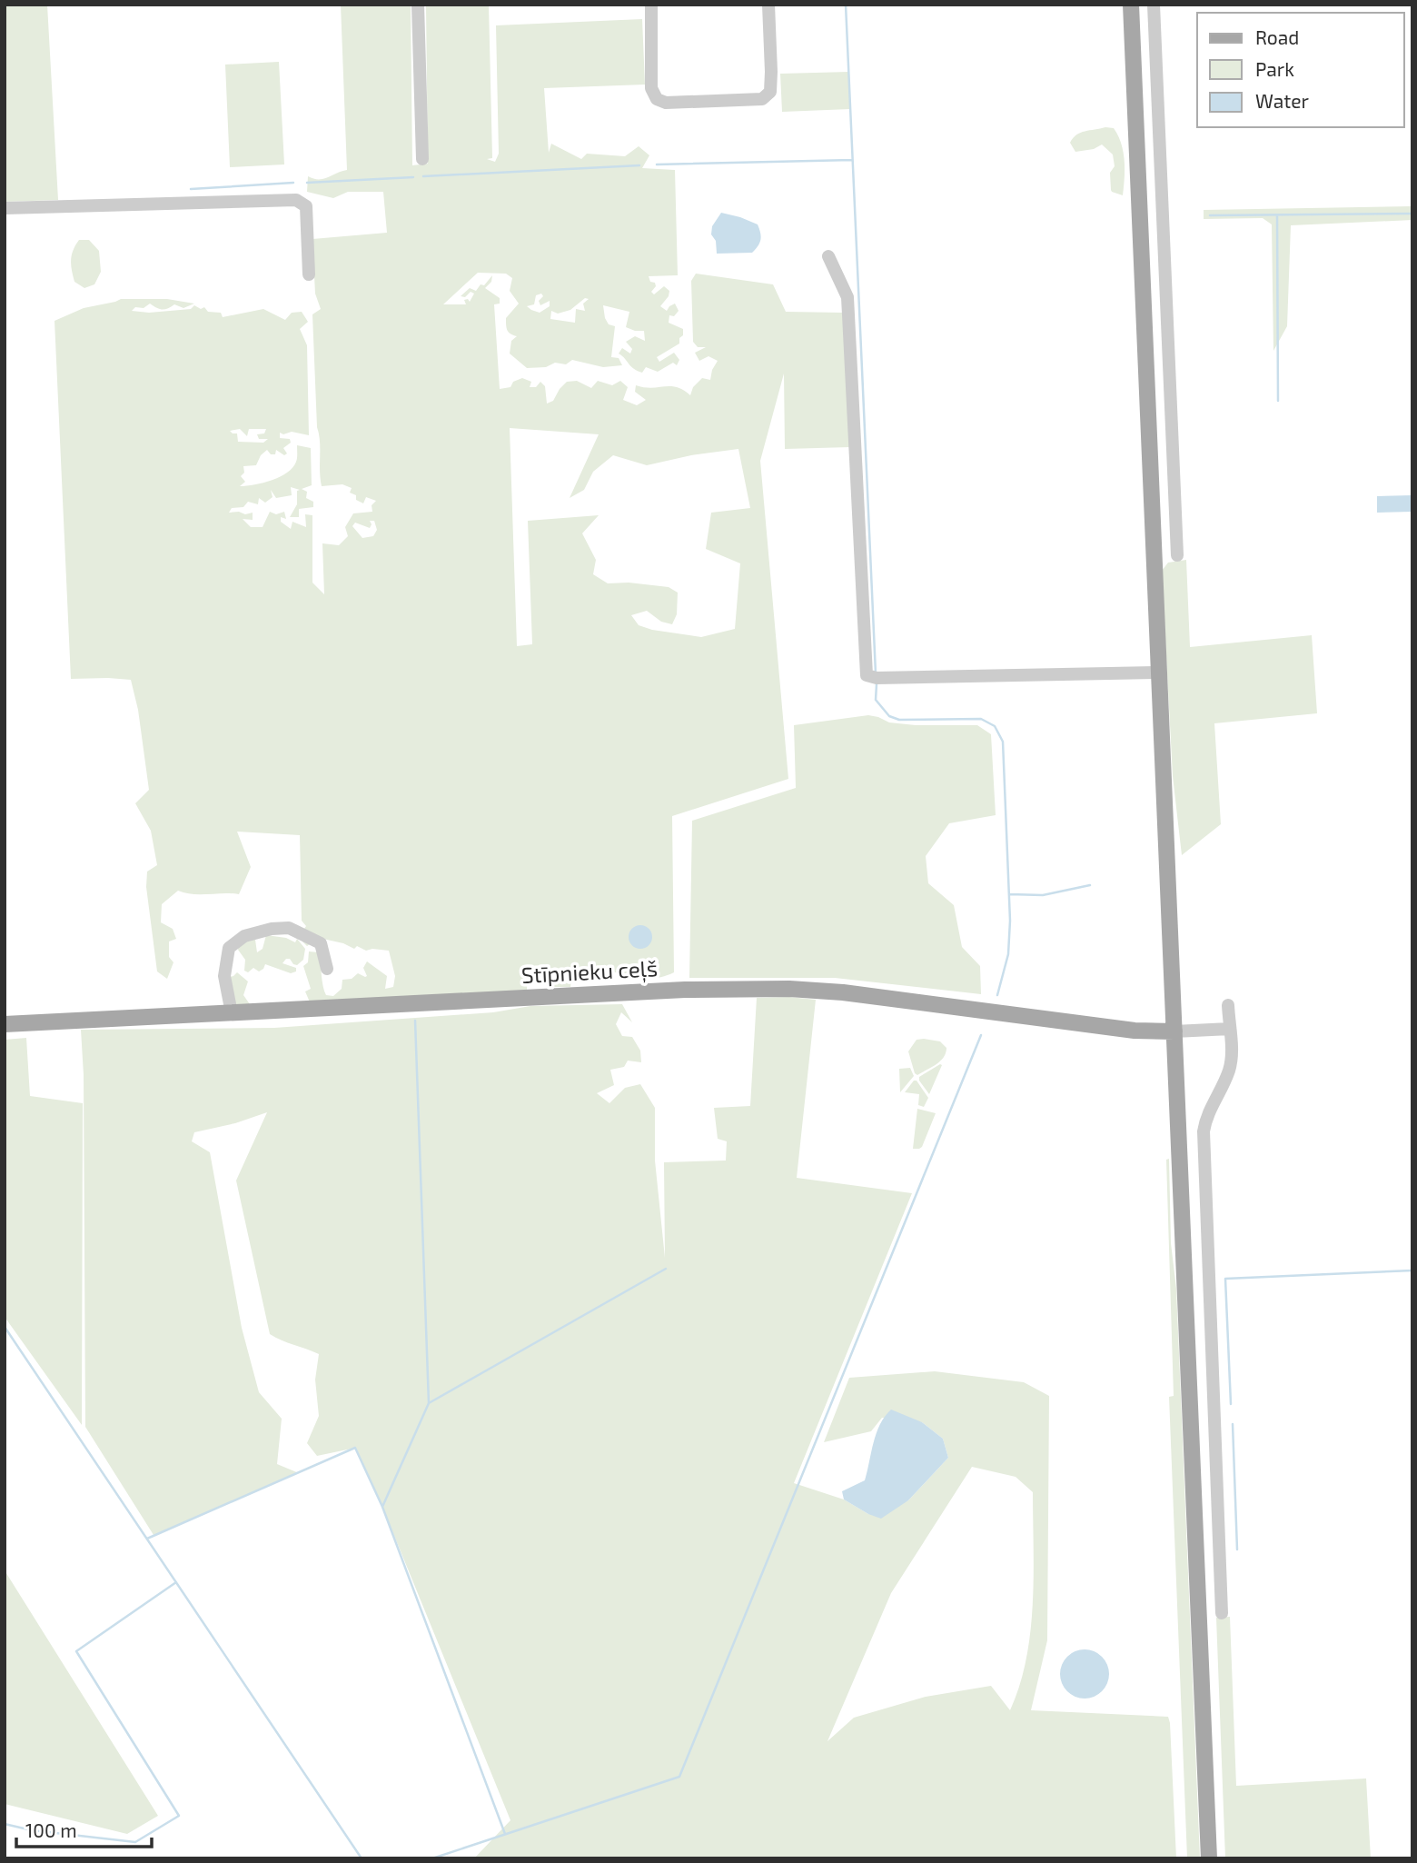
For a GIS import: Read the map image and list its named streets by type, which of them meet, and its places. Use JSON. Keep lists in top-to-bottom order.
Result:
{
  "streets": {
    "main road": ["Stīpnieku ceļš"]
  },
  "legend": ["Road", "Park", "Water"],
  "scale_bar": "100 m"
}
